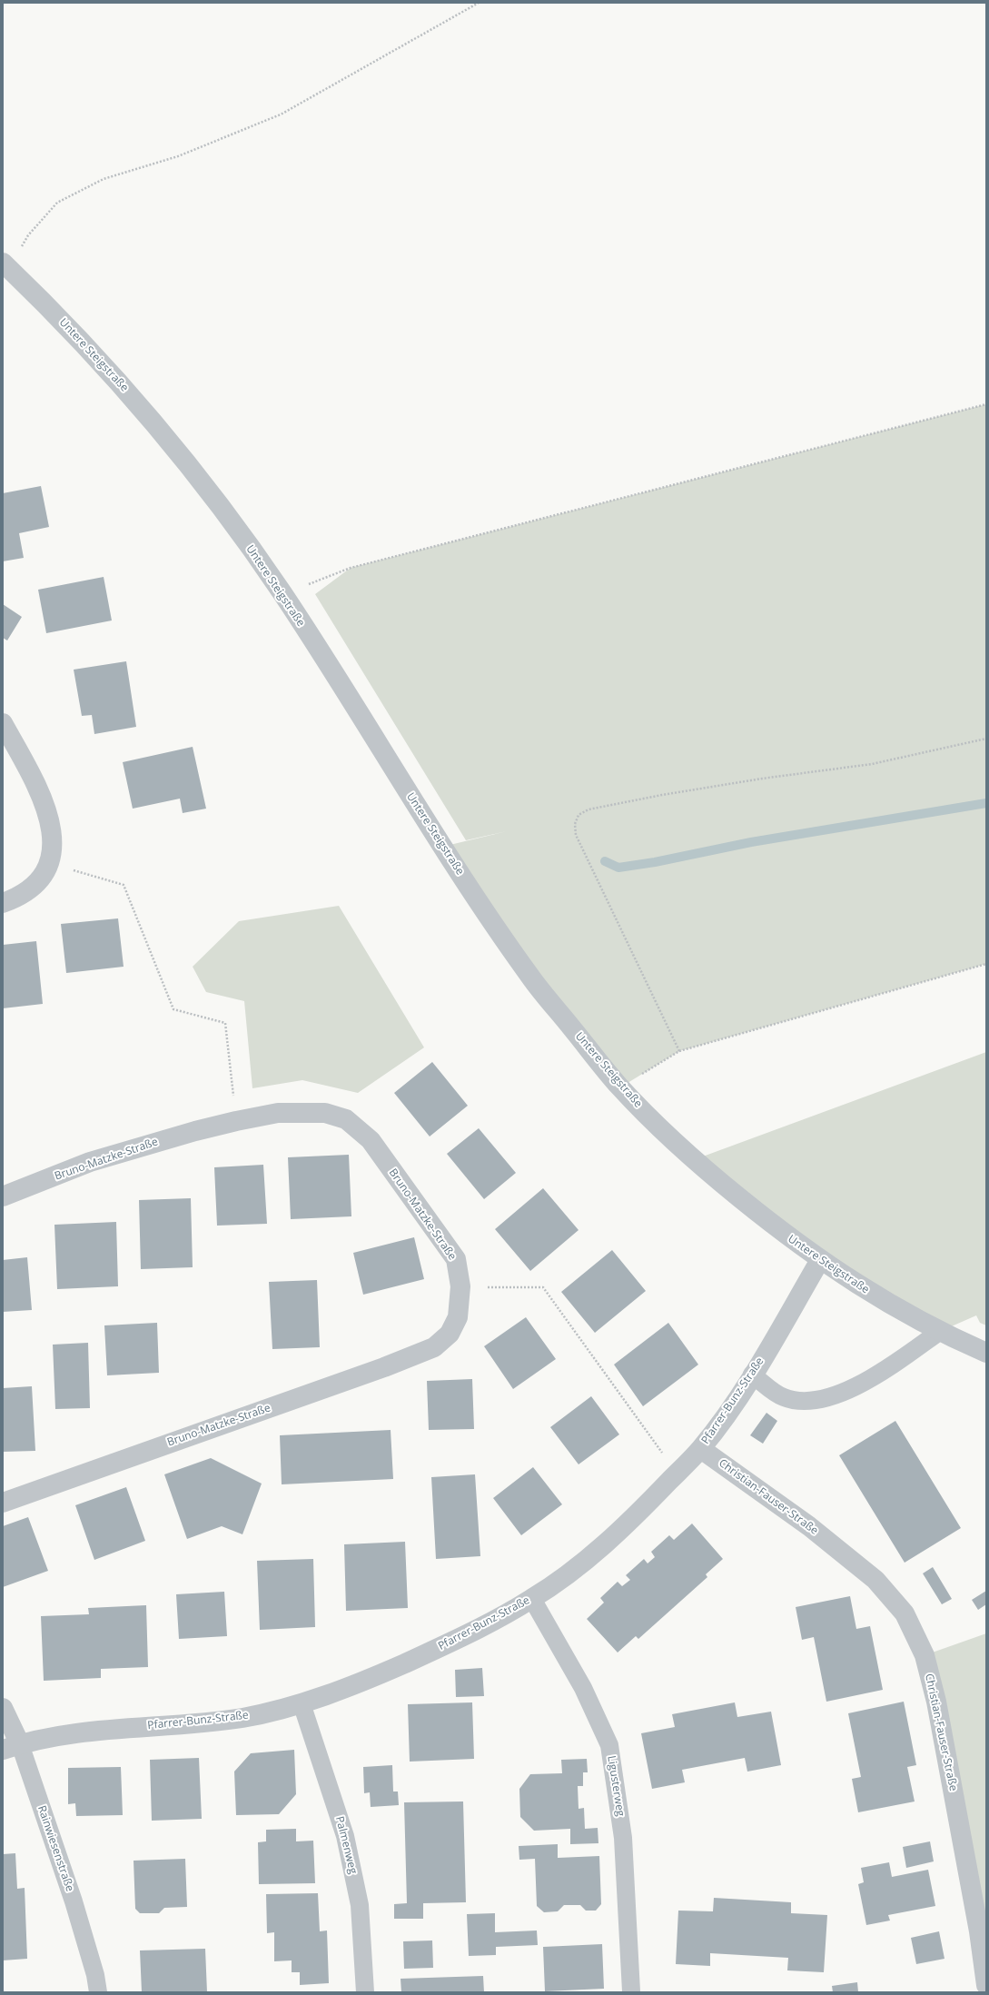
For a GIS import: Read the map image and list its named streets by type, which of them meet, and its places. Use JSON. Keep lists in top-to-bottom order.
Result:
{
  "streets": {
    "street": [
      "Untere Steigstraße",
      "Bruno-Matzke-Straße",
      "Pfarrer-Bunz-Straße",
      "Christian-Fauser-Straße",
      "Rainwiesenstraße"
    ],
    "lane": ["Ligusterweg", "Palmenweg"]
  },
  "crossings": [
    ["Untere Steigstraße", "Pfarrer-Bunz-Straße"],
    ["Pfarrer-Bunz-Straße", "Christian-Fauser-Straße"],
    ["Pfarrer-Bunz-Straße", "Ligusterweg"],
    ["Pfarrer-Bunz-Straße", "Palmenweg"],
    ["Pfarrer-Bunz-Straße", "Rainwiesenstraße"]
  ]
}
